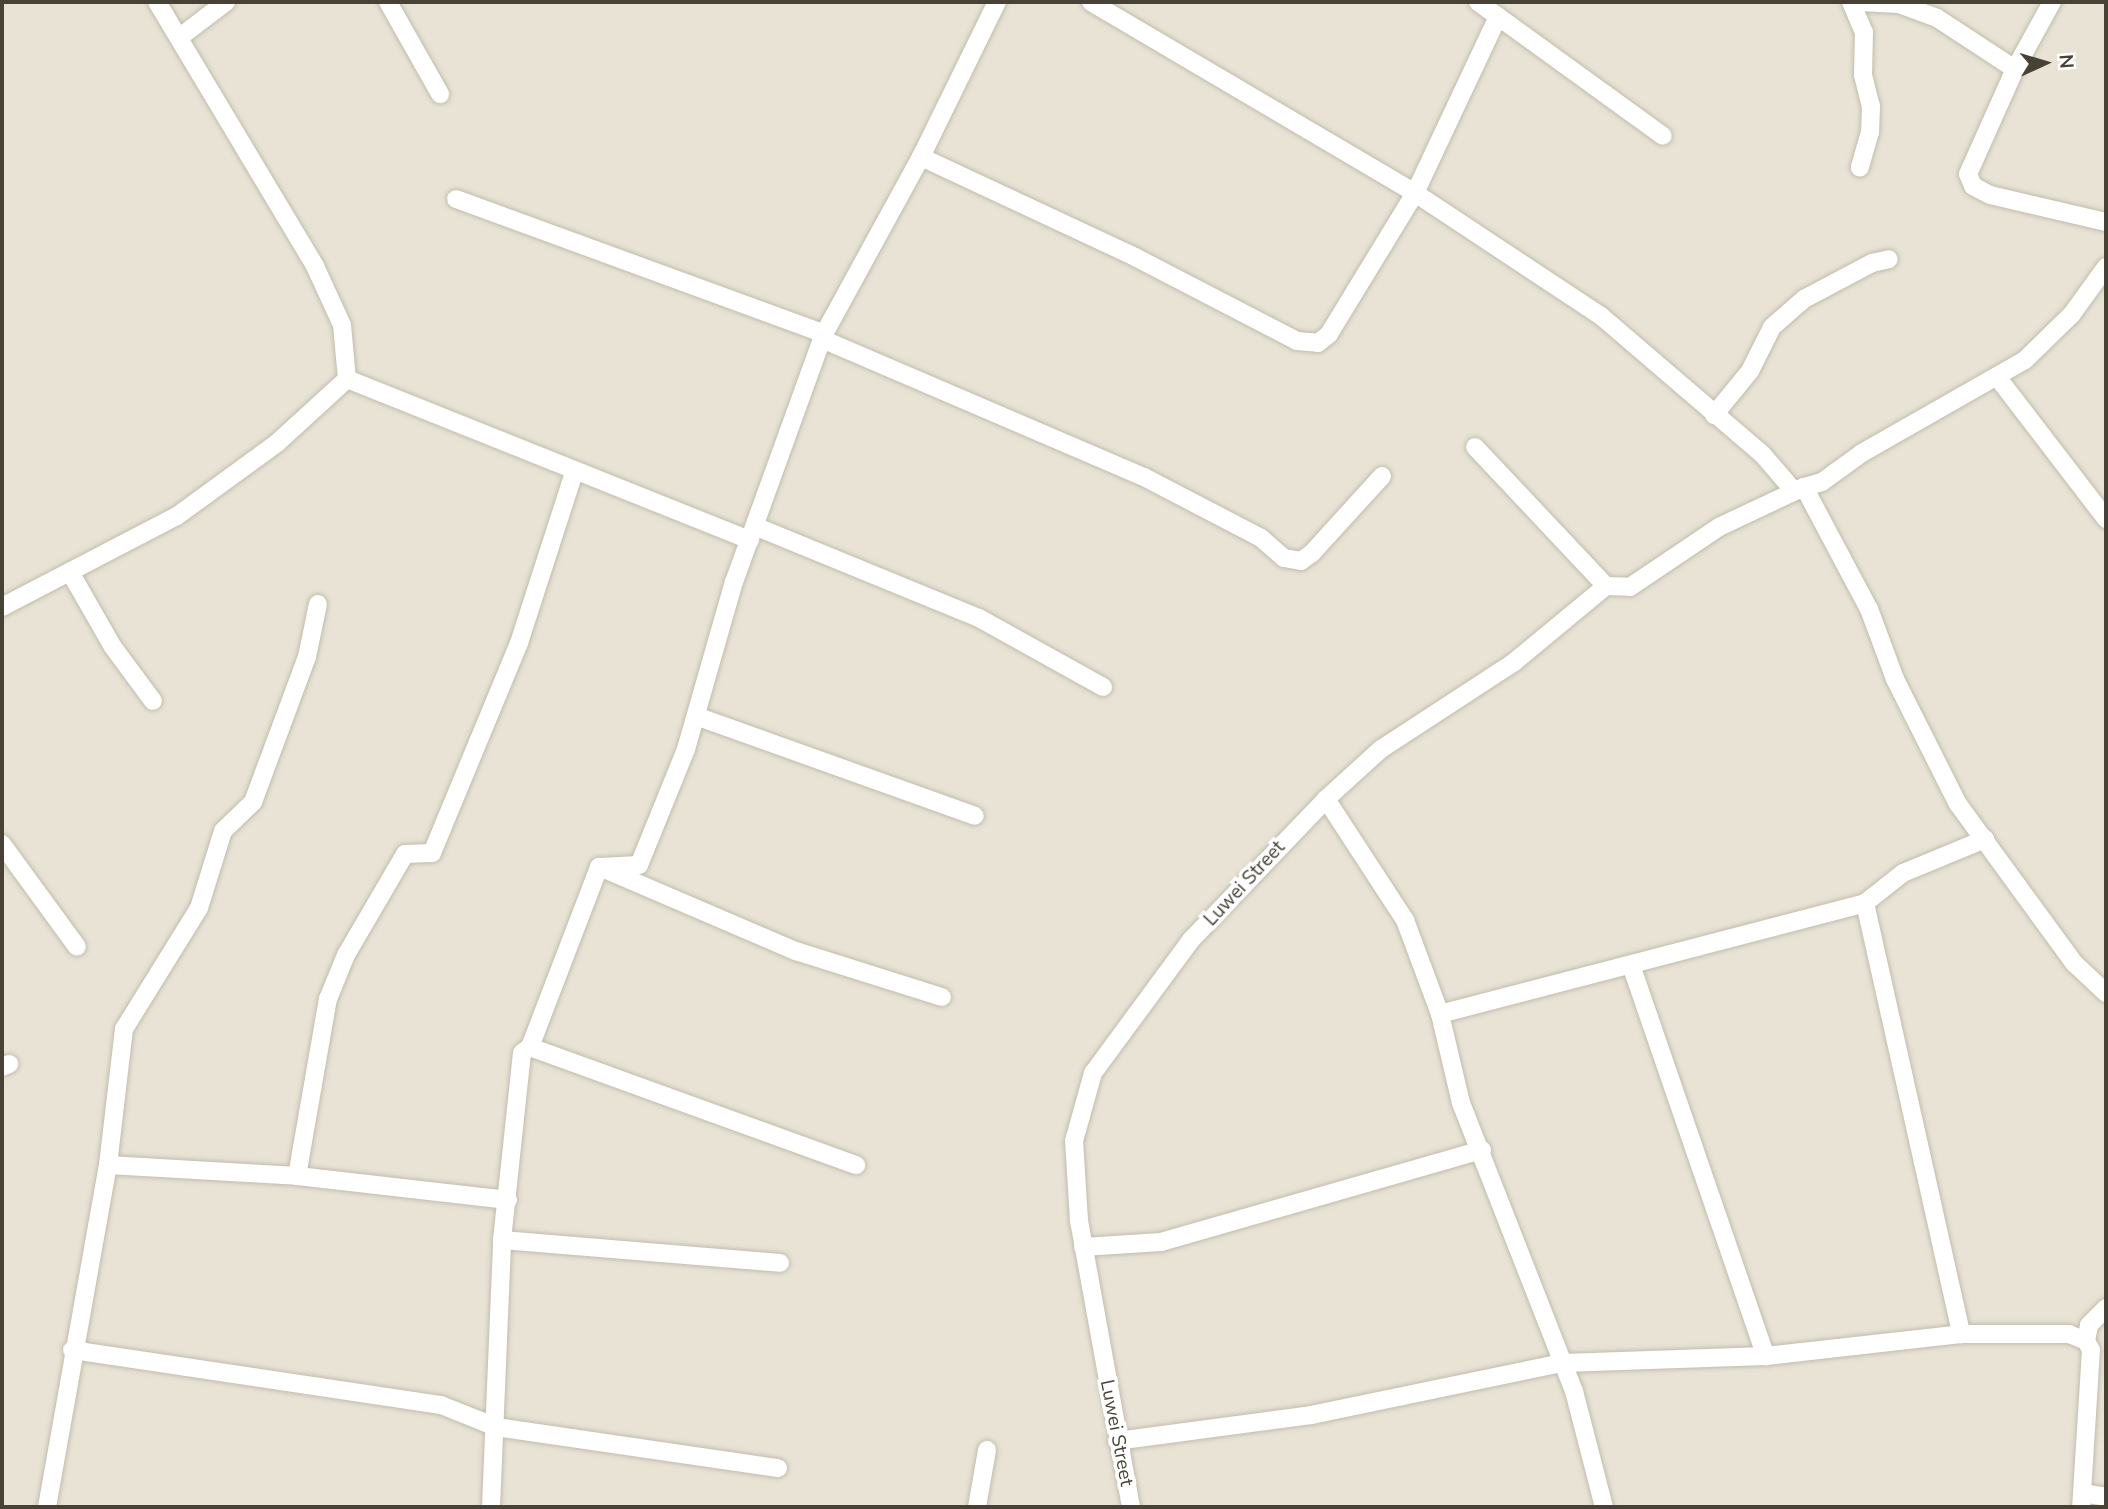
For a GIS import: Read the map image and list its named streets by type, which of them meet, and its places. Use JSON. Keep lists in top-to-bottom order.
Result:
{
  "streets": {
    "street": ["Luwei Street"]
  },
  "north": "right"
}
